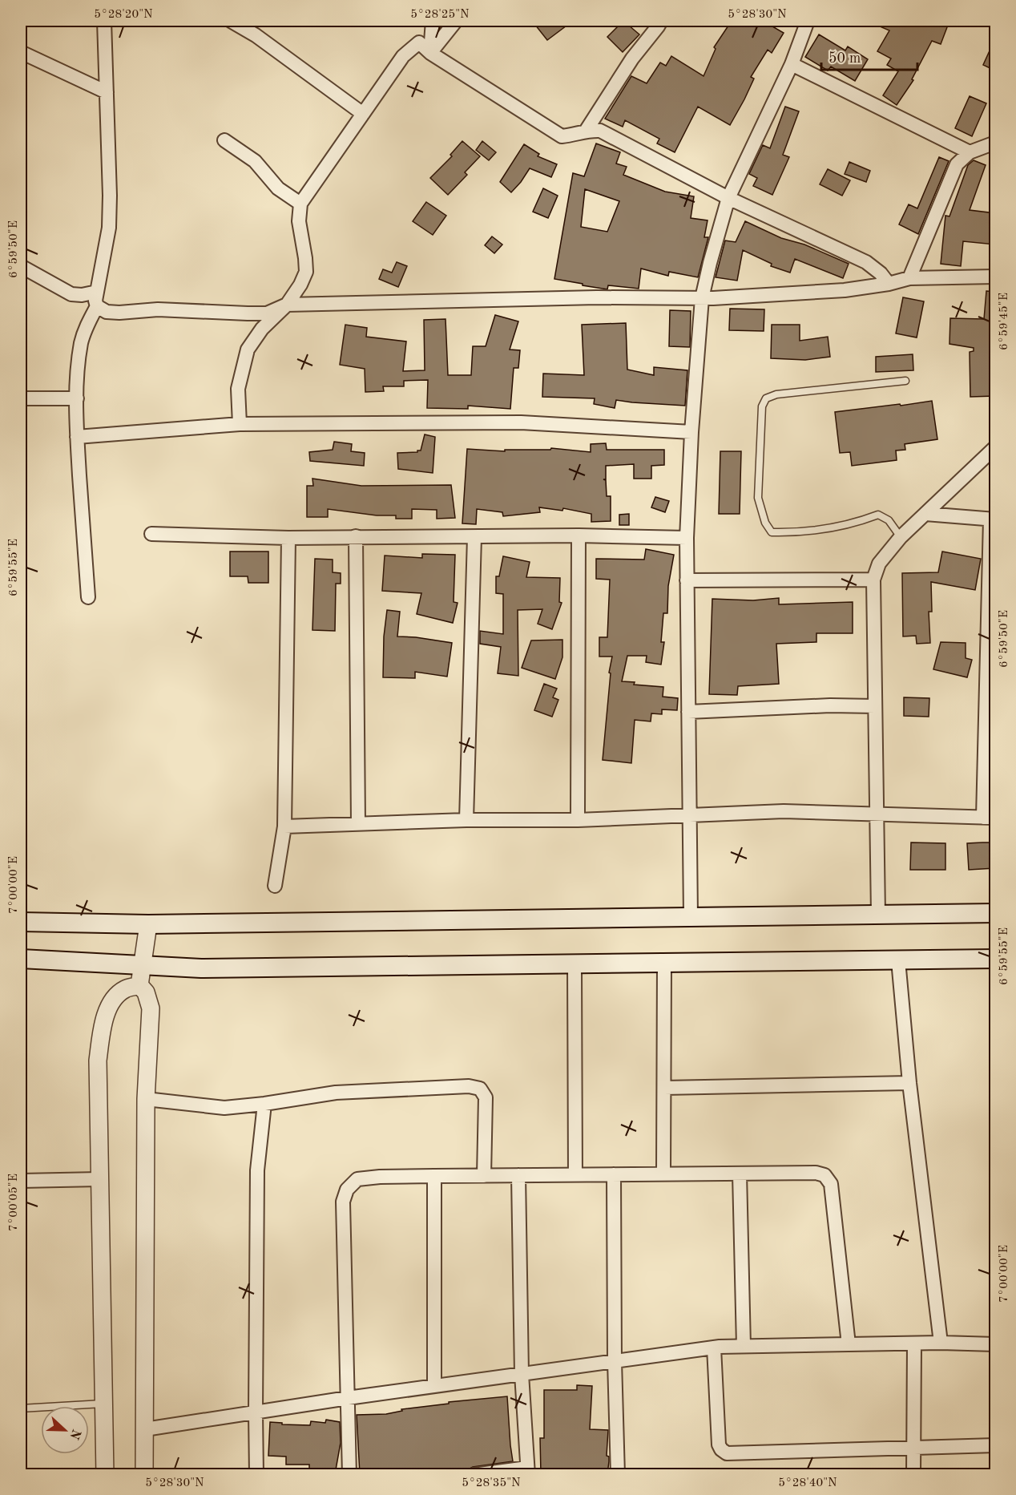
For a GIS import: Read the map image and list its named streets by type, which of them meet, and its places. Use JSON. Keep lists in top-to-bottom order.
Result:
{
  "scale_bar": "50 m",
  "north": "right",
  "coordinates": [
    "5°28'20\"N",
    "5°28'25\"N",
    "5°28'30\"N",
    "6°59'50\"E",
    "6°59'45\"E",
    "6°59'55\"E",
    "7°00'00\"E",
    "7°00'05\"E",
    "5°28'35\"N",
    "5°28'40\"N"
  ]
}
